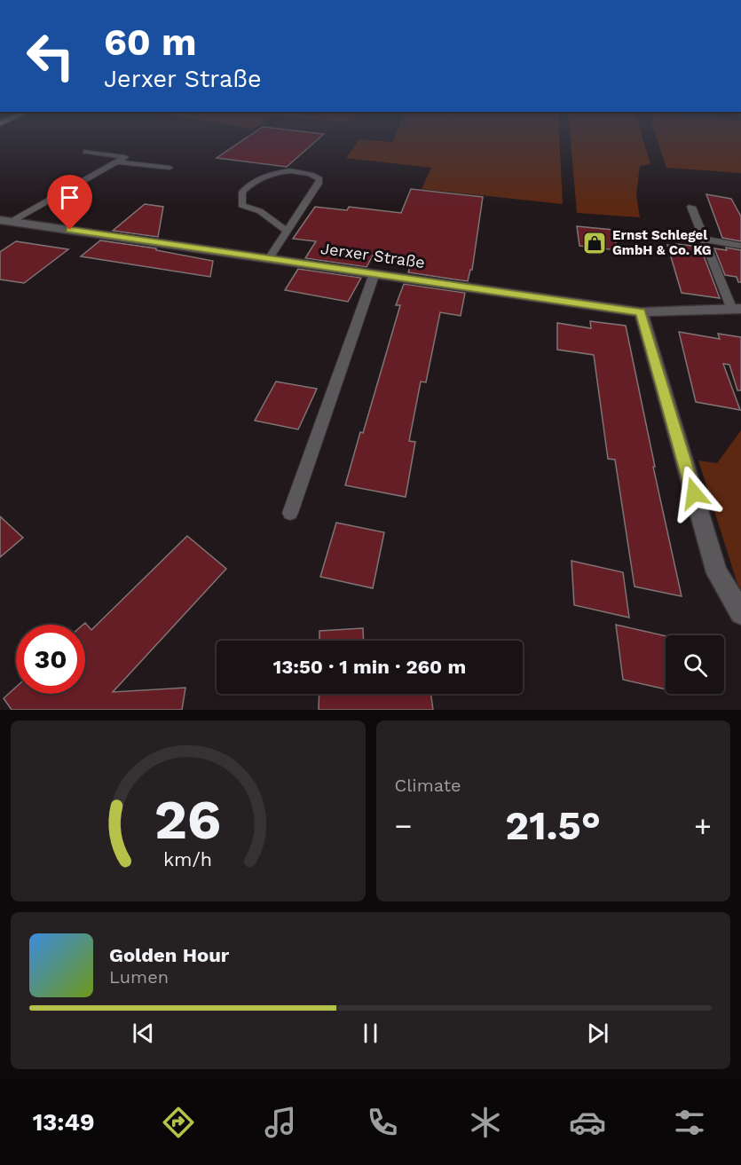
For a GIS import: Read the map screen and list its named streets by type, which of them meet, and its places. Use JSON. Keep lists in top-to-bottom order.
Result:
{
  "streets": {
    "street": ["Jerxer Straße"]
  },
  "places": {
    "shop": ["Ernst Schlegel GmbH & Co. KG"]
  },
  "page": {
    "turn": ["60 m", "Jerxer Straße"],
    "limit": "30",
    "trip": "13:50 · 1 min · 260 m",
    "tile": "Climate",
    "heat": ["−", "21.5°", "+"],
    "song": ["Golden Hour", "Lumen"],
    "tabs": "13:49",
    "gauge": ["26", "km/h"]
  }
}
